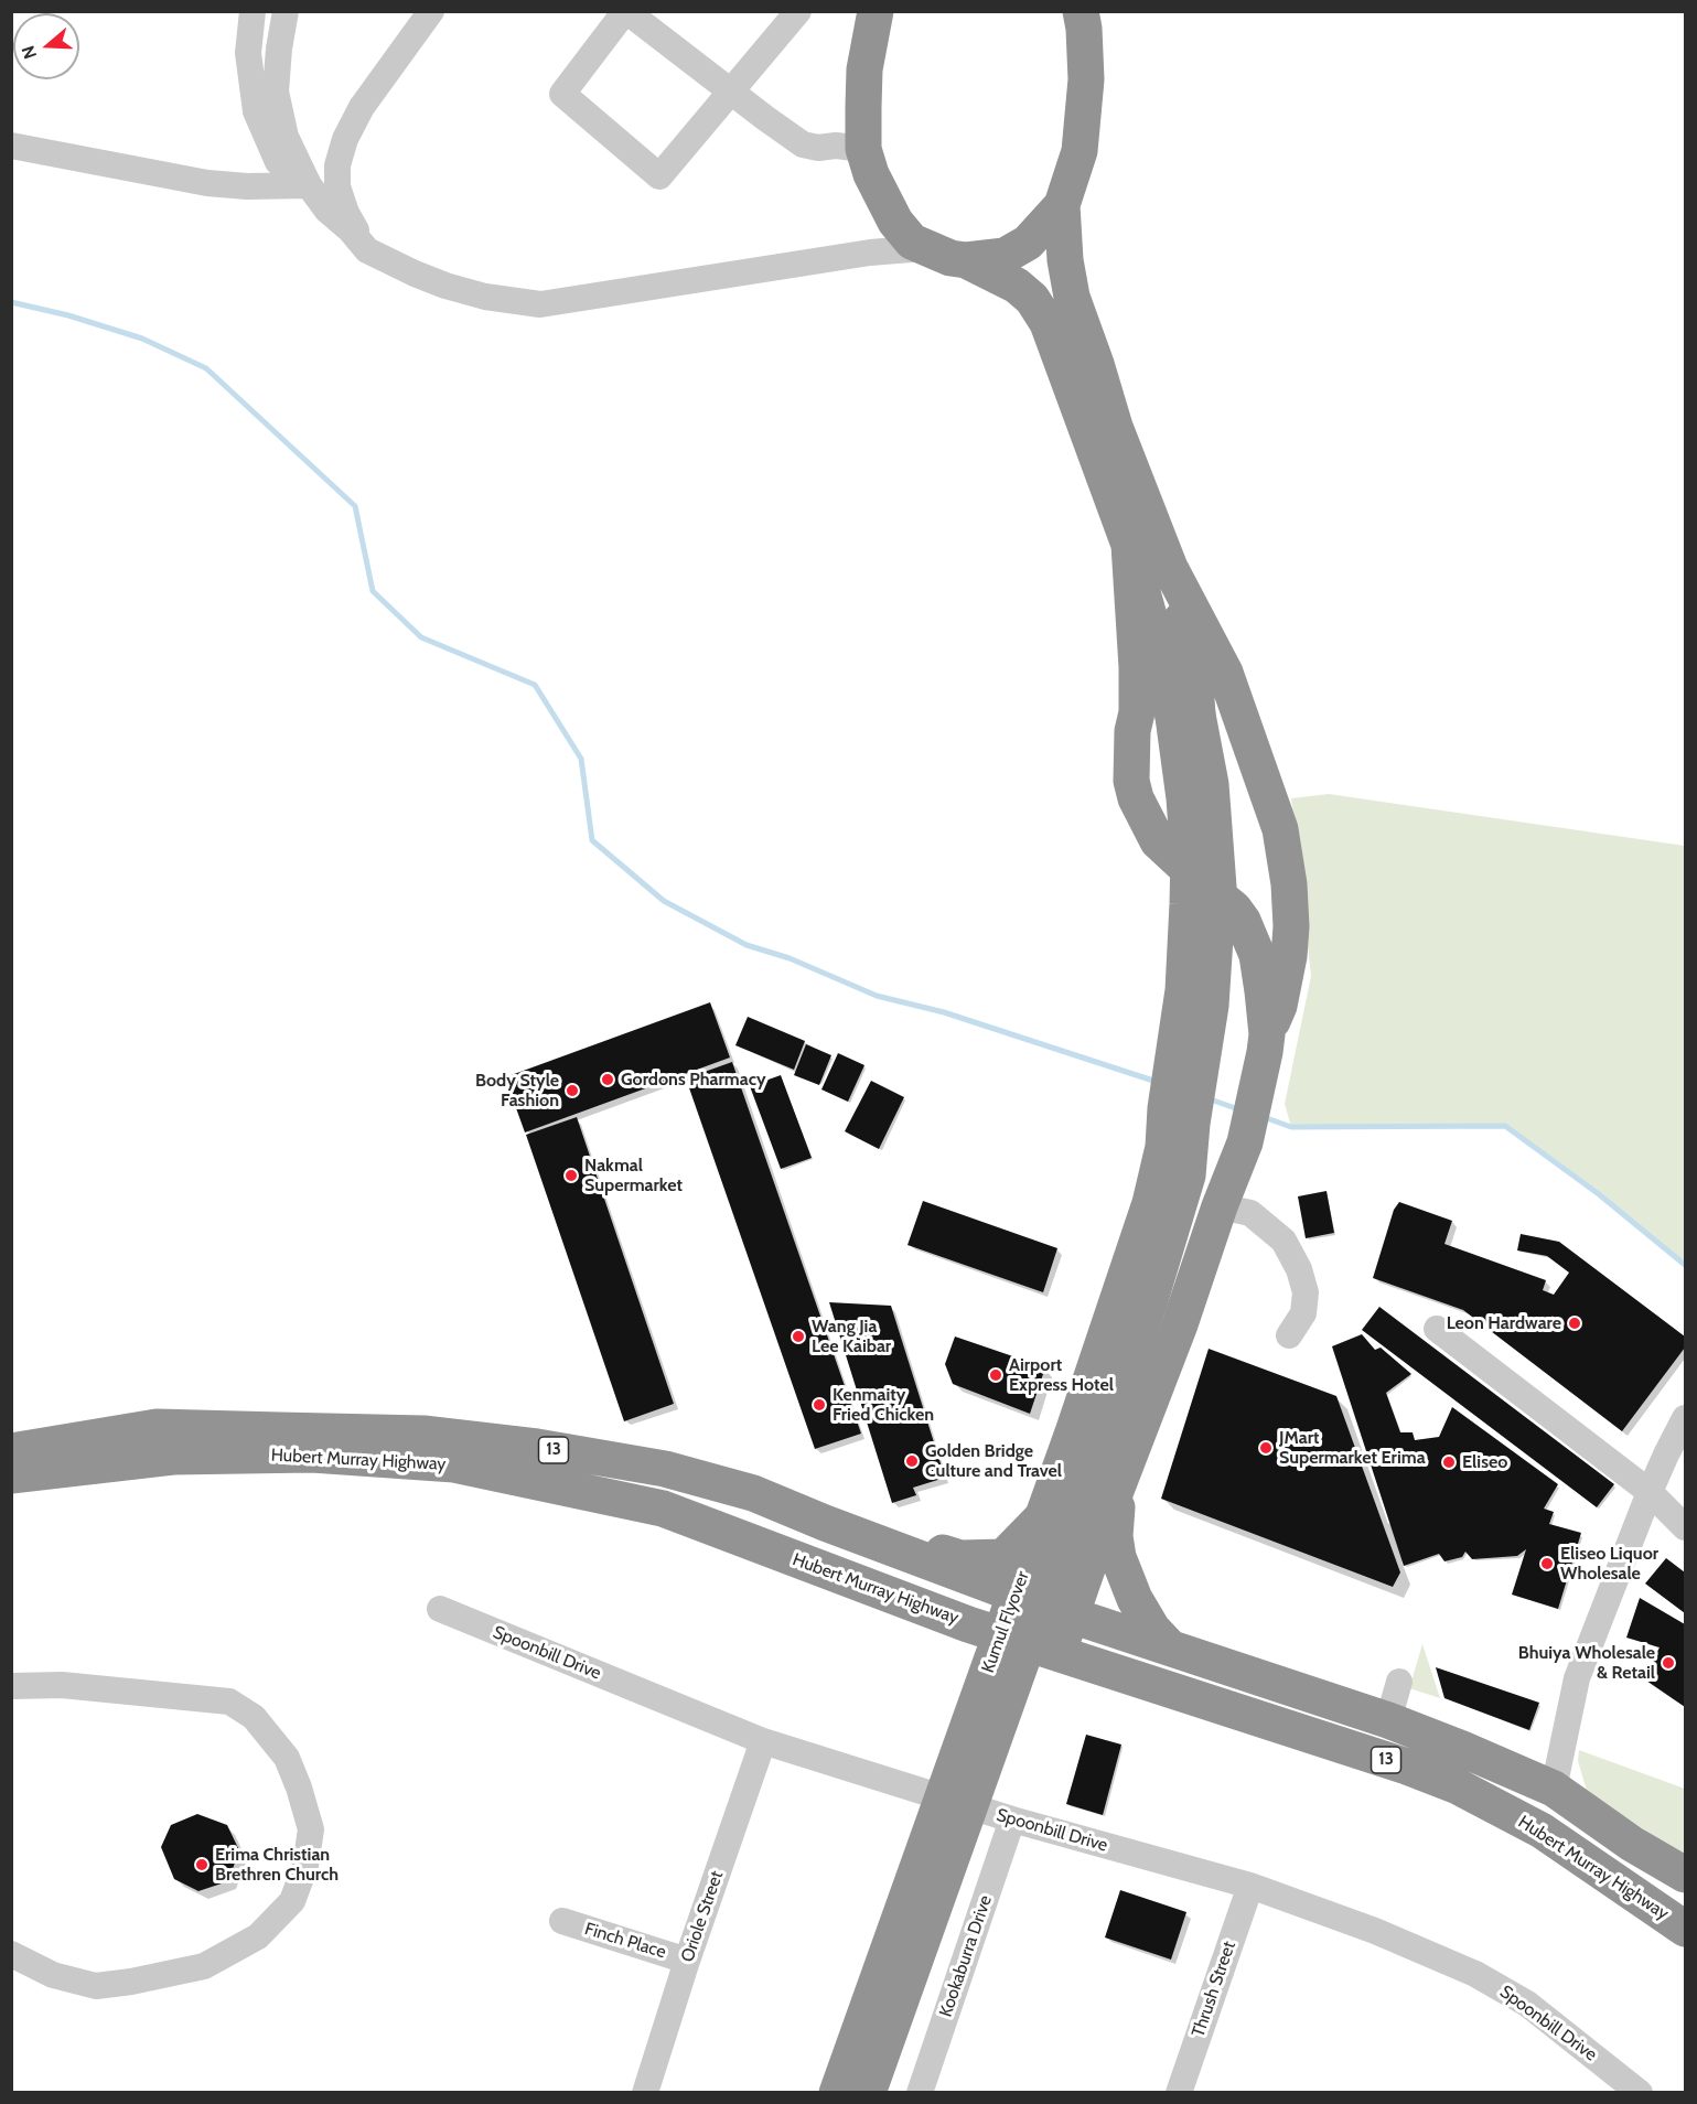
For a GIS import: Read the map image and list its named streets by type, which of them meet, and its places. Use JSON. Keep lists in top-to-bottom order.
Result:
{
  "streets": {
    "highway": ["13", "Hubert Murray Highway", "Kumul Flyover"],
    "street": [
      "Spoonbill Drive",
      "Oriole Street",
      "Finch Place",
      "Kookaburra Drive",
      "Thrush Street"
    ]
  },
  "crossings": [
    ["Spoonbill Drive", "Oriole Street"],
    ["Spoonbill Drive", "Kookaburra Drive"],
    ["Spoonbill Drive", "Thrush Street"],
    ["Oriole Street", "Finch Place"]
  ],
  "places": [
    "Gordons Pharmacy",
    "Body Style Fashion",
    "Nakmal Supermarket",
    "Leon Hardware",
    "Wang Jia Lee Kaibar",
    "Airport Express Hotel",
    "Kenmaity Fried Chicken",
    "JMart Supermarket Erima",
    "Golden Bridge Culture and Travel",
    "Eliseo",
    "Eliseo Liquor Wholesale",
    "Bhuiya Wholesale & Retail",
    "Erima Christian Brethren Church"
  ],
  "north": "left"
}
